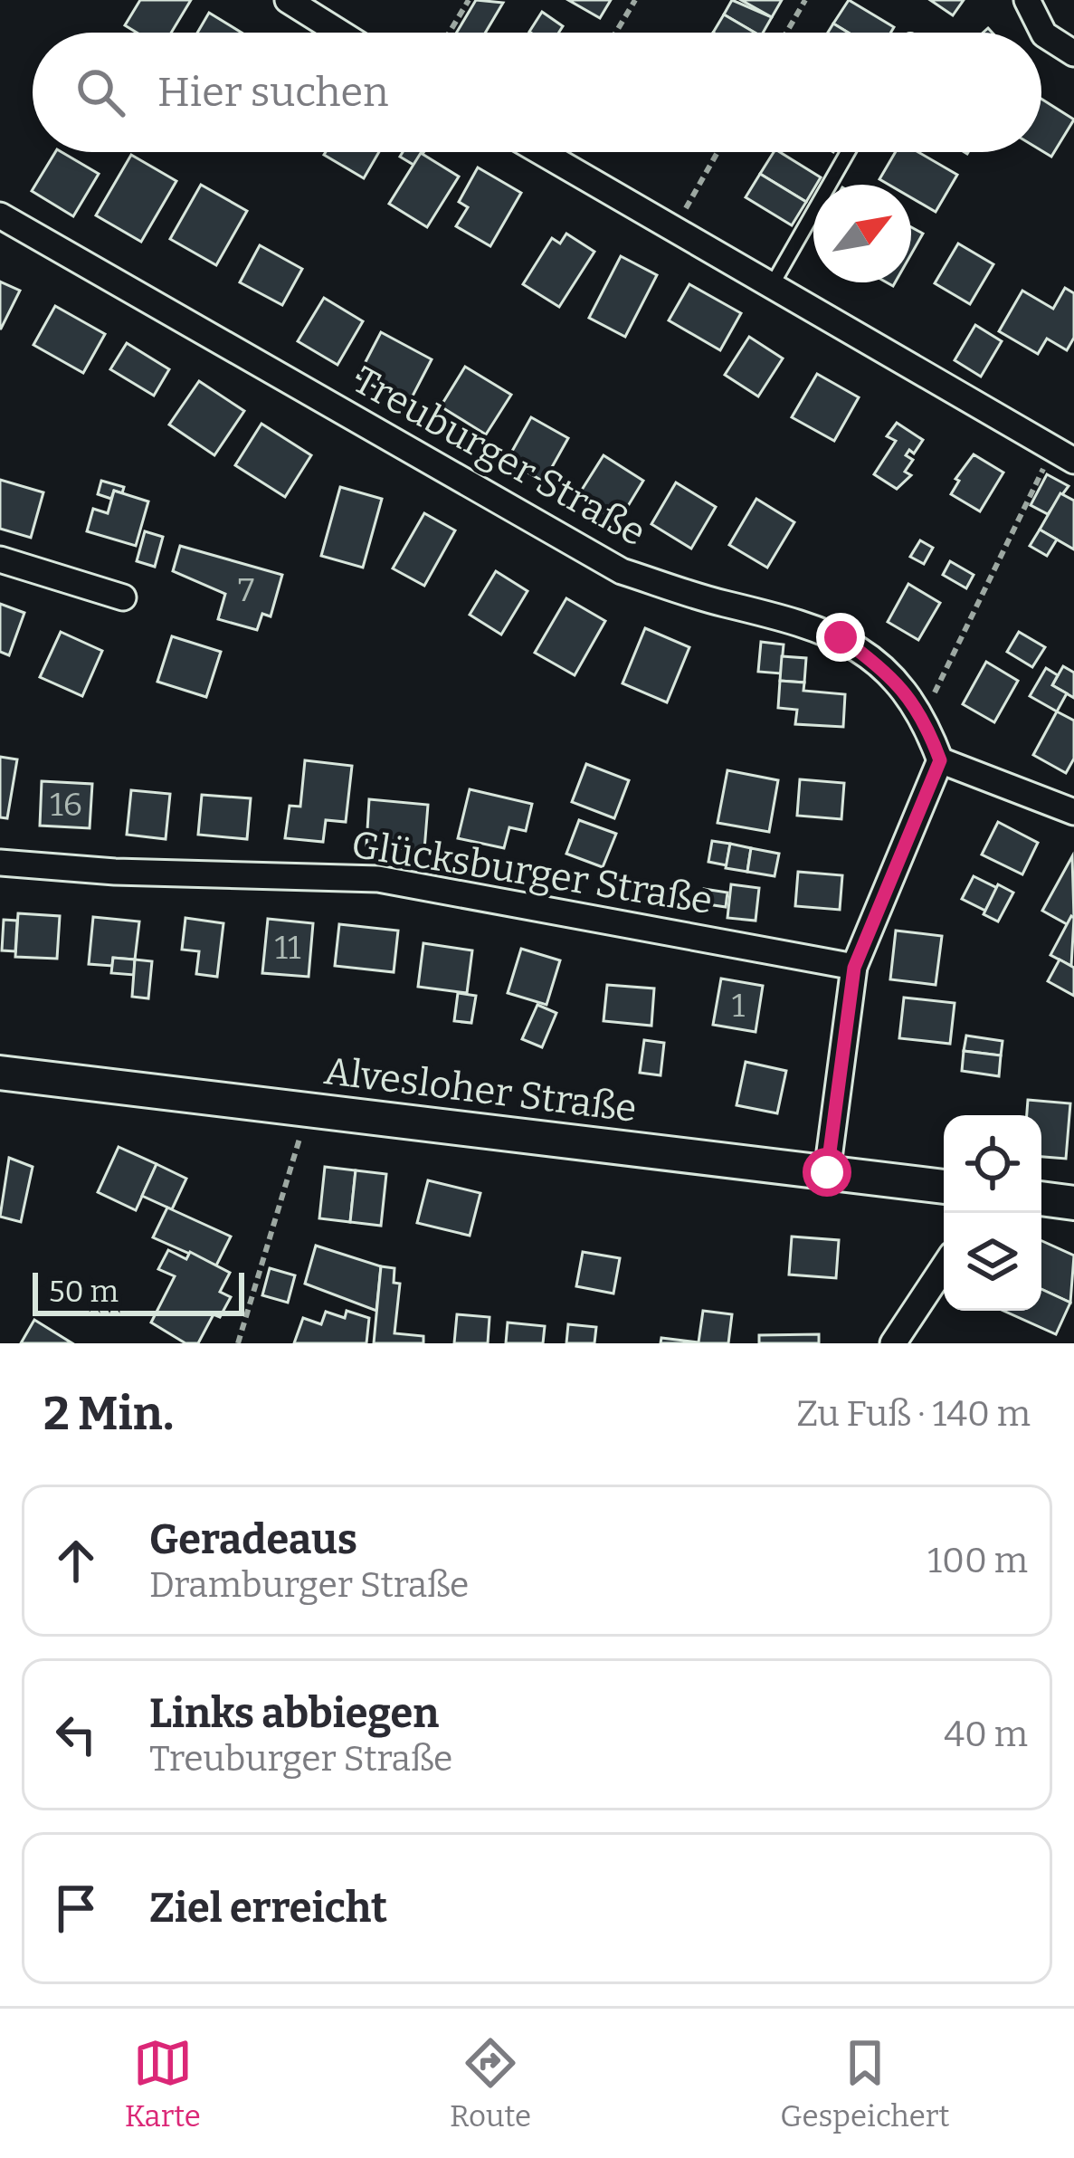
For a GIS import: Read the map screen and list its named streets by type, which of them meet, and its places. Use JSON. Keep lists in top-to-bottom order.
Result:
{
  "streets": {
    "street": ["Treuburger Straße", "Glücksburger Straße", "Alvesloher Straße"]
  },
  "house_numbers": [
    "7",
    "16",
    "11",
    "1"
  ],
  "scale_bar": "50 m",
  "north": "top right",
  "page": {
    "search": "Hier suchen",
    "scale": "50 m",
    "heading": ["2 Min.", "Zu Fuß · 140 m"],
    "list": [
      ["Geradeaus", "Dramburger Straße", "100 m"],
      ["Links abbiegen", "Treuburger Straße", "40 m"],
      "Ziel erreicht"
    ],
    "nav": ["Karte", "Route", "Gespeichert"]
  }
}
